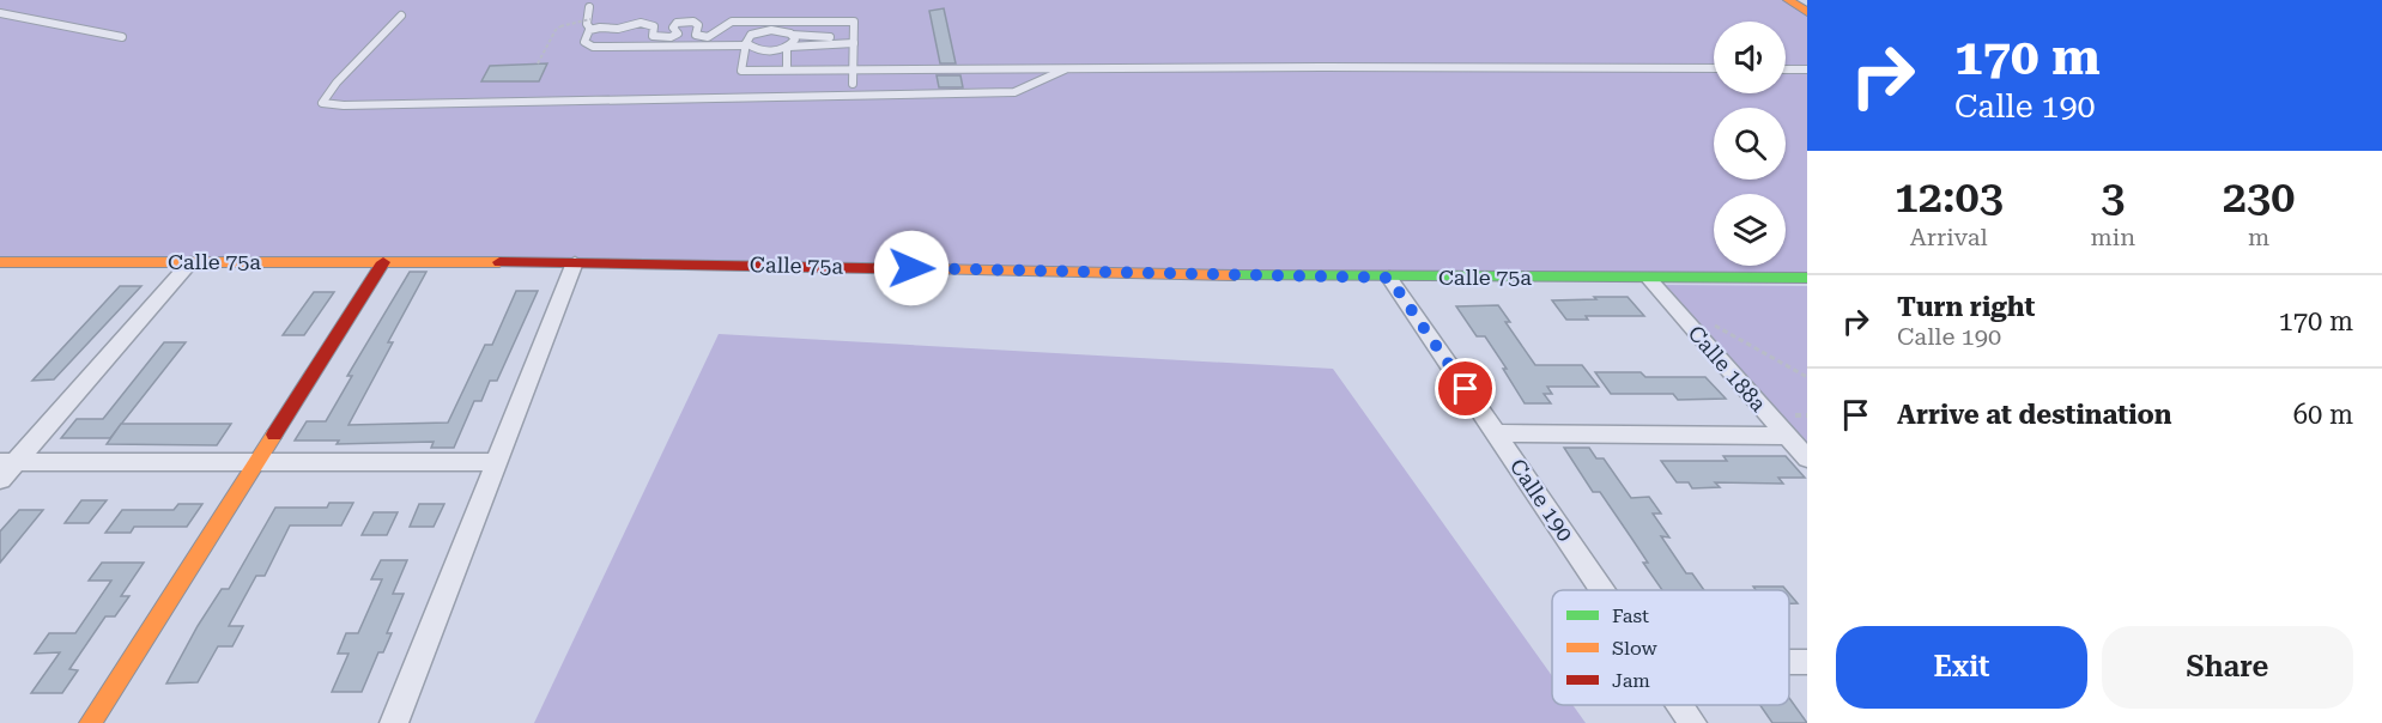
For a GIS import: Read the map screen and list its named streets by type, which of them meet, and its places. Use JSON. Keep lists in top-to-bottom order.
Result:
{
  "streets": {
    "street": ["Calle 75a", "Calle 188a", "Calle 190"]
  },
  "crossings": [
    ["Calle 75a", "Calle 188a"],
    ["Calle 75a", "Calle 190"]
  ],
  "legend": ["Fast", "Slow", "Jam"],
  "page": {
    "turn": ["170 m", "Calle 190"],
    "eta": [
      "12:03",
      "Arrival",
      "3",
      "min",
      "230",
      "m"
    ],
    "list": [
      {
        "name": "Turn right",
        "note": "Calle 190",
        "value": "170 m"
      },
      {
        "name": "Arrive at destination",
        "value": "60 m"
      }
    ],
    "buttons": ["Exit", "Share"]
  }
}
